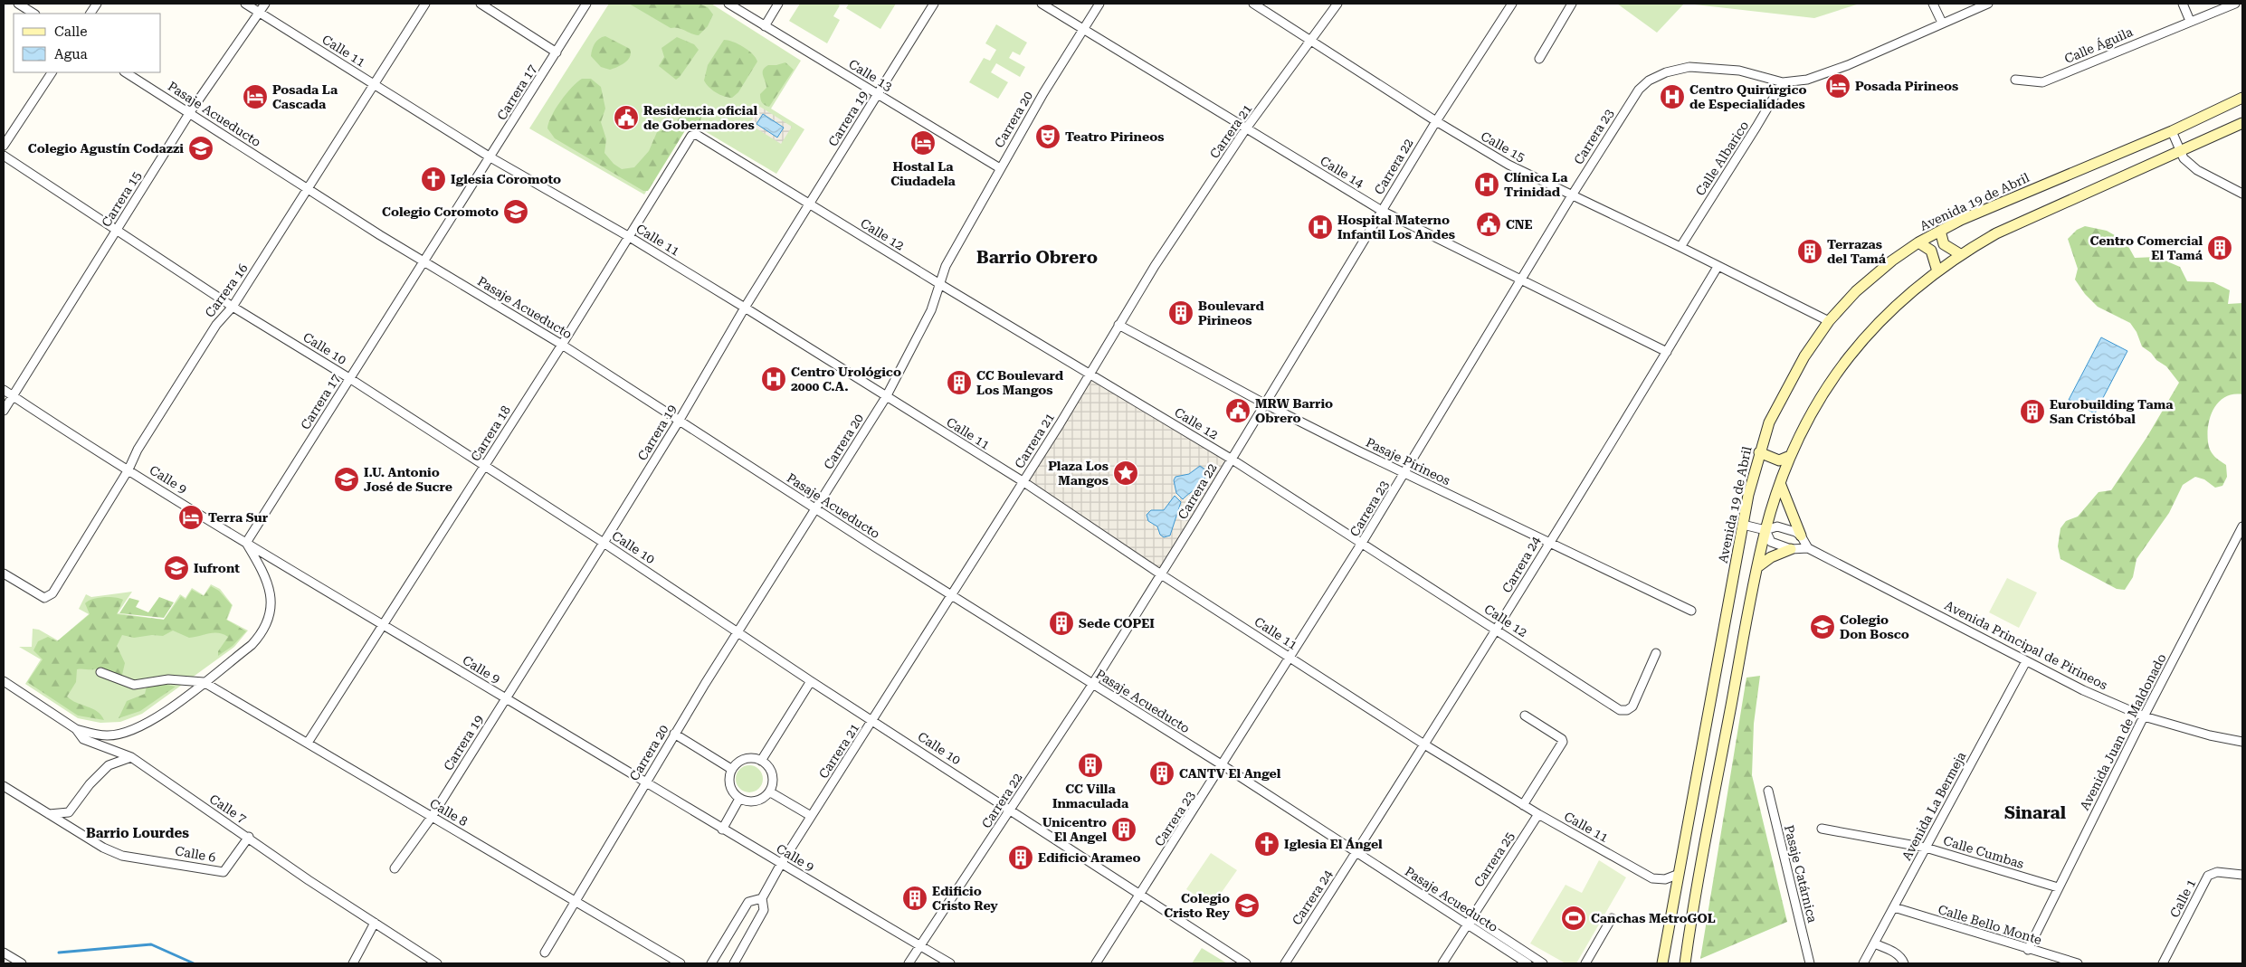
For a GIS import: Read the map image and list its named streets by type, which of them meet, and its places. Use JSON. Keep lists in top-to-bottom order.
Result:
{
  "streets": {
    "main road": ["Avenida 19 de Abril"],
    "street": [
      "Calle Águila",
      "Calle 11",
      "Calle 13",
      "Carrera 17",
      "Pasaje Acueducto",
      "Carrera 19",
      "Carrera 20",
      "Carrera 21",
      "Carrera 23",
      "Calle 15",
      "Calle Albarico",
      "Carrera 22",
      "Calle 14",
      "Carrera 15",
      "Calle 12",
      "Carrera 16",
      "Calle 10",
      "Carrera 18",
      "Pasaje Pirineos",
      "Calle 9",
      "Carrera 24",
      "Avenida Principal de Pirineos",
      "Avenida Juan de Maldonado",
      "Avenida La Bermeja",
      "Calle 7",
      "Calle 8",
      "Calle Cumbas",
      "Calle 6",
      "Carrera 25",
      "Pasaje Catárnica",
      "Calle 1",
      "Calle Bello Monte"
    ]
  },
  "crossings": [
    ["Calle 11", "Carrera 17"],
    ["Calle 11", "Carrera 19"],
    ["Calle 11", "Carrera 20"],
    ["Calle 11", "Carrera 21"],
    ["Calle 11", "Carrera 23"],
    ["Calle 11", "Carrera 22"],
    ["Calle 11", "Carrera 15"],
    ["Calle 11", "Avenida 19 de Abril"],
    ["Calle 11", "Carrera 16"],
    ["Calle 11", "Carrera 18"],
    ["Calle 11", "Carrera 24"],
    ["Calle 11", "Carrera 25"],
    ["Calle 13", "Carrera 19"],
    ["Calle 13", "Carrera 20"],
    ["Carrera 17", "Pasaje Acueducto"],
    ["Carrera 17", "Calle 10"],
    ["Carrera 17", "Calle 9"],
    ["Pasaje Acueducto", "Carrera 19"],
    ["Pasaje Acueducto", "Carrera 20"],
    ["Pasaje Acueducto", "Carrera 21"],
    ["Pasaje Acueducto", "Carrera 23"],
    ["Pasaje Acueducto", "Carrera 22"],
    ["Pasaje Acueducto", "Carrera 15"],
    ["Pasaje Acueducto", "Carrera 16"],
    ["Pasaje Acueducto", "Carrera 18"],
    ["Pasaje Acueducto", "Carrera 24"],
    ["Pasaje Acueducto", "Carrera 25"],
    ["Carrera 19", "Calle 12"],
    ["Carrera 19", "Calle 10"],
    ["Carrera 19", "Calle 9"],
    ["Carrera 19", "Calle 8"],
    ["Carrera 20", "Calle 14"],
    ["Carrera 20", "Calle 12"],
    ["Carrera 20", "Calle 10"],
    ["Carrera 20", "Calle 9"],
    ["Carrera 20", "Calle 8"],
    ["Carrera 21", "Calle 15"],
    ["Carrera 21", "Calle 14"],
    ["Carrera 21", "Calle 12"],
    ["Carrera 21", "Calle 10"],
    ["Carrera 21", "Pasaje Pirineos"],
    ["Carrera 21", "Calle 9"],
    ["Carrera 23", "Calle 15"],
    ["Carrera 23", "Calle Albarico"],
    ["Carrera 23", "Calle 14"],
    ["Carrera 23", "Calle 12"],
    ["Carrera 23", "Calle 10"],
    ["Carrera 23", "Pasaje Pirineos"],
    ["Calle 15", "Calle Albarico"],
    ["Calle 15", "Carrera 22"],
    ["Calle 15", "Avenida 19 de Abril"],
    ["Calle 15", "Carrera 24"],
    ["Carrera 22", "Calle 14"],
    ["Carrera 22", "Calle 12"],
    ["Carrera 22", "Calle 10"],
    ["Carrera 22", "Pasaje Pirineos"],
    ["Carrera 22", "Calle 9"],
    ["Calle 14", "Carrera 24"],
    ["Carrera 15", "Calle 10"],
    ["Carrera 15", "Calle 9"],
    ["Calle 12", "Carrera 18"],
    ["Calle 12", "Carrera 24"],
    ["Carrera 16", "Calle 10"],
    ["Carrera 16", "Calle 9"],
    ["Calle 10", "Carrera 18"],
    ["Carrera 18", "Calle 9"],
    ["Carrera 18", "Calle 8"],
    ["Pasaje Pirineos", "Carrera 24"],
    ["Avenida Principal de Pirineos", "Avenida Juan de Maldonado"],
    ["Avenida Principal de Pirineos", "Avenida La Bermeja"],
    ["Avenida Juan de Maldonado", "Calle Cumbas"],
    ["Avenida Juan de Maldonado", "Calle Bello Monte"],
    ["Avenida La Bermeja", "Calle Cumbas"],
    ["Avenida La Bermeja", "Calle Bello Monte"],
    ["Calle 7", "Calle 6"]
  ],
  "districts": ["Barrio Obrero", "Sinaral", "Barrio Lourdes"],
  "places": {
    "hotel": [
      "Posada Pirineos",
      "Posada La Cascada",
      "Hostal La Ciudadela",
      "Terra Sur"
    ],
    "hospital": [
      "Centro Quirúrgico de Especialidades",
      "Clínica La Trinidad",
      "Hospital Materno Infantil Los Andes",
      "Centro Urológico 2000 C.A."
    ],
    "public building": ["Residencia oficial de Gobernadores", "CNE", "MRW Barrio Obrero"],
    "theatre": ["Teatro Pirineos"],
    "school or university": [
      "Colegio Agustín Codazzi",
      "Colegio Coromoto",
      "I.U. Antonio José de Sucre",
      "Iufront",
      "Colegio Don Bosco",
      "Colegio Cristo Rey"
    ],
    "church": ["Iglesia Coromoto", "Iglesia El Ángel"],
    "building": [
      "Centro Comercial El Tamá",
      "Terrazas del Tamá",
      "Boulevard Pirineos",
      "CC Boulevard Los Mangos",
      "Eurobuilding Tama San Cristóbal",
      "Sede COPEI",
      "CC Villa Inmaculada",
      "CANTV El Angel",
      "Unicentro El Angel",
      "Edificio Arameo",
      "Edificio Cristo Rey"
    ],
    "place": ["Plaza Los Mangos"],
    "sports": ["Canchas MetroGOL"]
  },
  "legend": ["Calle", "Agua"]
}
